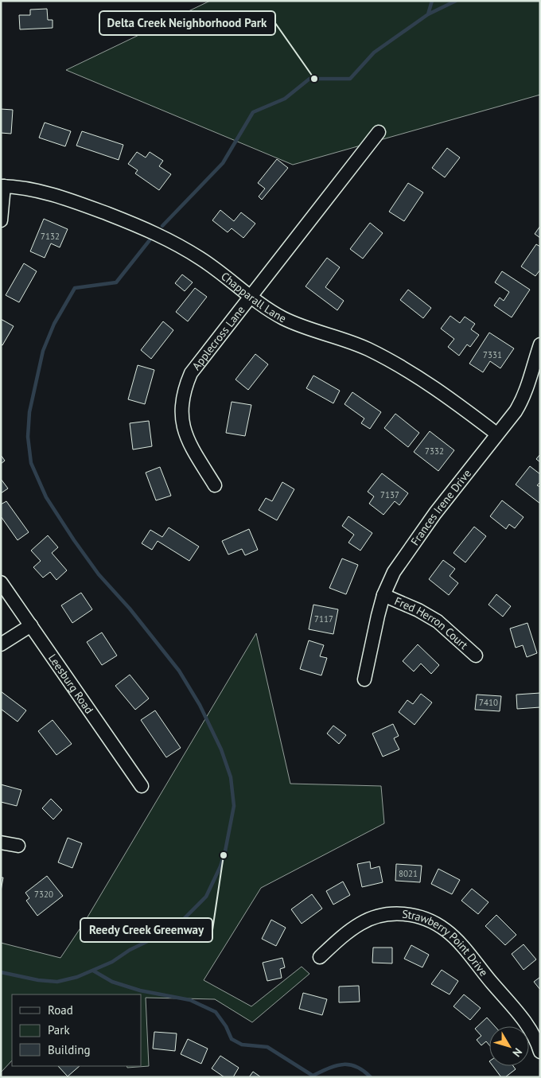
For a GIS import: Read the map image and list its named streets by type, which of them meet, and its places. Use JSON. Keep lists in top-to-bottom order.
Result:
{
  "streets": {
    "street": [
      "Chapparall Lane",
      "Applecross Lane",
      "Frances Irene Drive",
      "Fred Herron Court",
      "Leesburg Road",
      "Strawberry Point Drive"
    ]
  },
  "crossings": [
    ["Chapparall Lane", "Applecross Lane"],
    ["Chapparall Lane", "Frances Irene Drive"],
    ["Frances Irene Drive", "Fred Herron Court"]
  ],
  "places": ["Delta Creek Neighborhood Park", "Reedy Creek Greenway"],
  "house_numbers": [
    "7132",
    "7331",
    "7332",
    "7137",
    "7117",
    "7410",
    "8021",
    "7320"
  ],
  "legend": ["Road", "Park", "Building"],
  "north": "bottom right"
}
